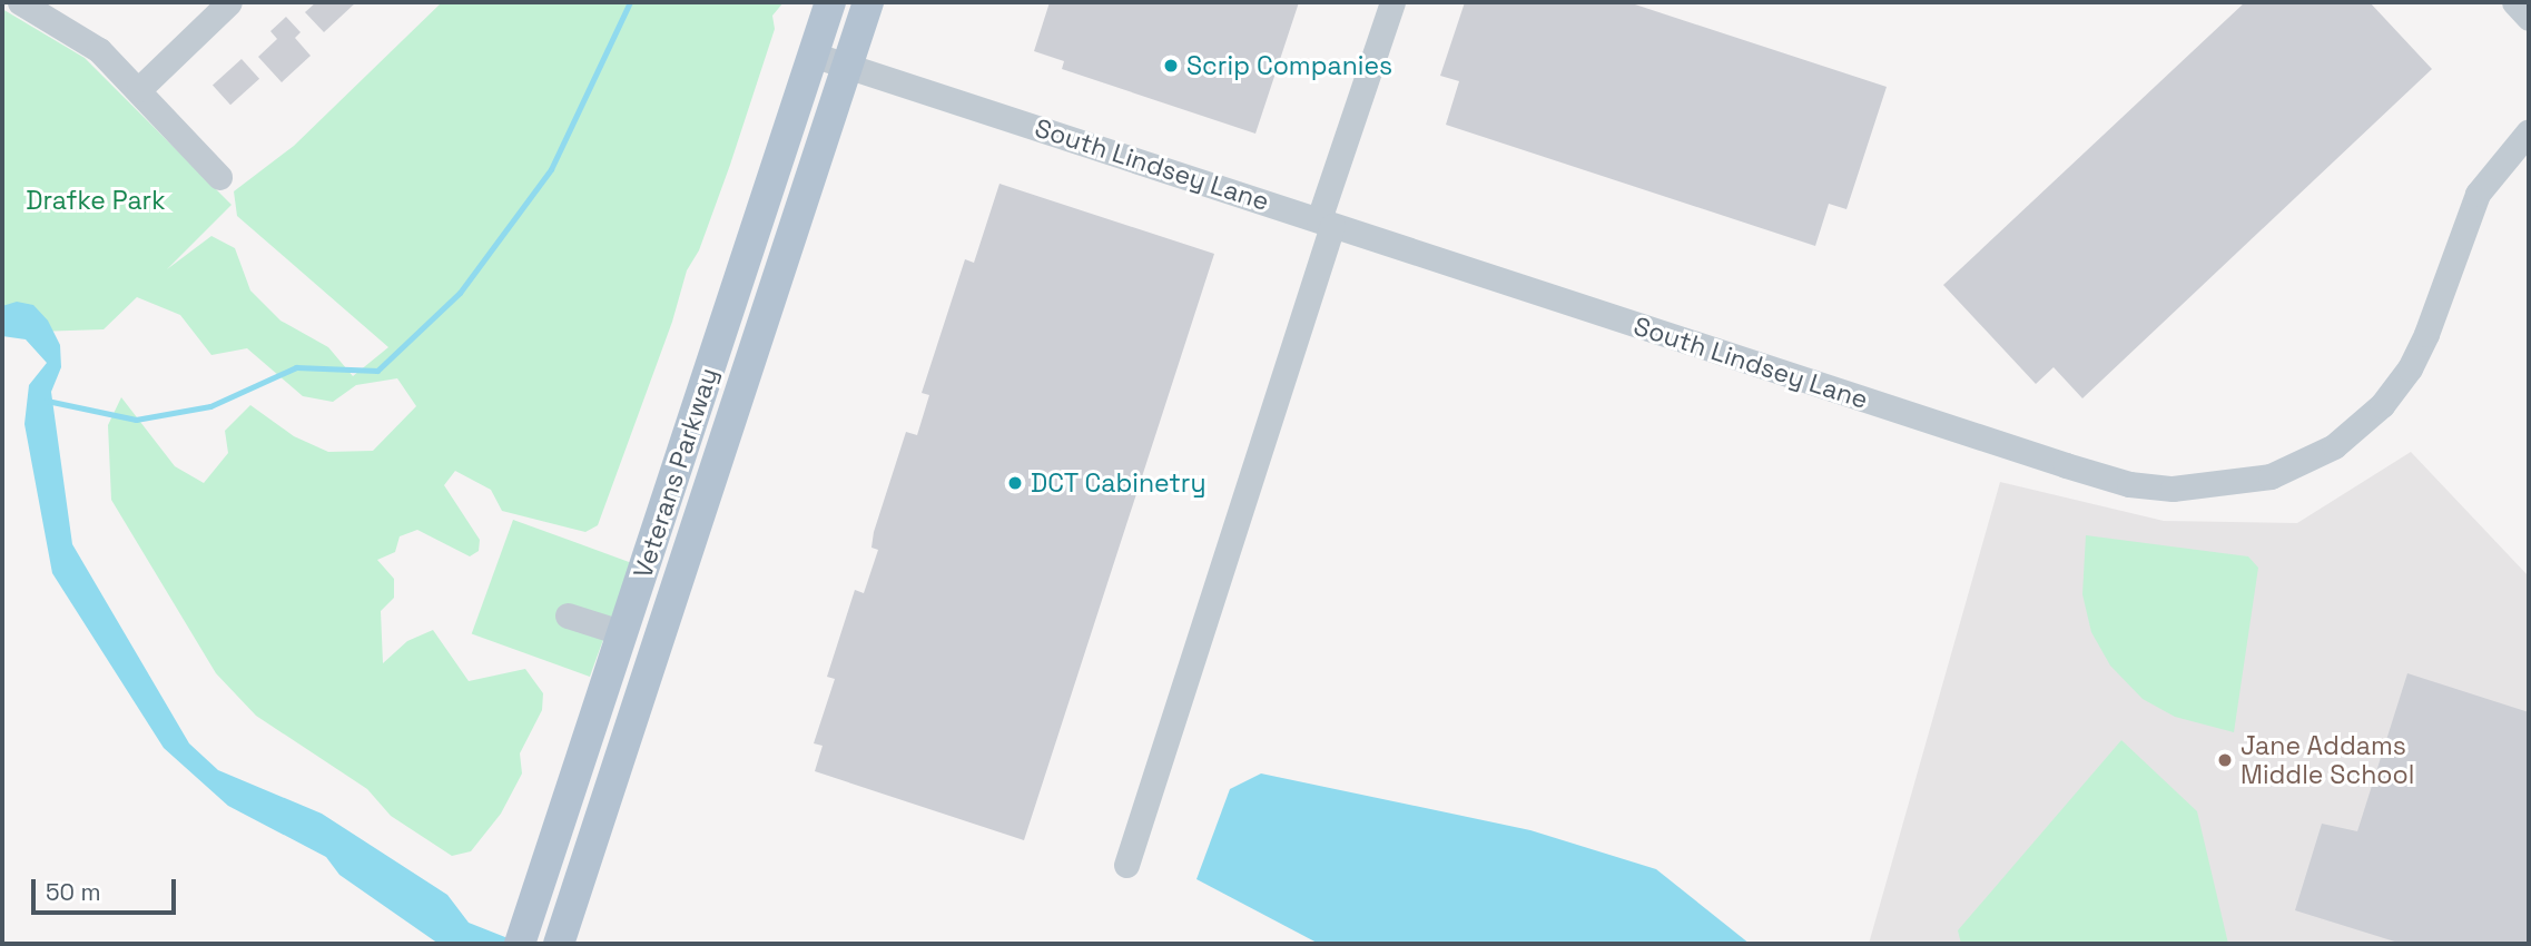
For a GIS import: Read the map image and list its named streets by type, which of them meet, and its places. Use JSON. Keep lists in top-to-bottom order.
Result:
{
  "streets": {
    "main road": ["Veterans Parkway"],
    "street": ["South Lindsey Lane"]
  },
  "crossings": [
    ["South Lindsey Lane", "Veterans Parkway"]
  ],
  "parks": ["Drafke Park"],
  "places": ["Scrip Companies", "DCT Cabinetry", "Jane Addams Middle School"],
  "scale_bar": "50 m"
}
